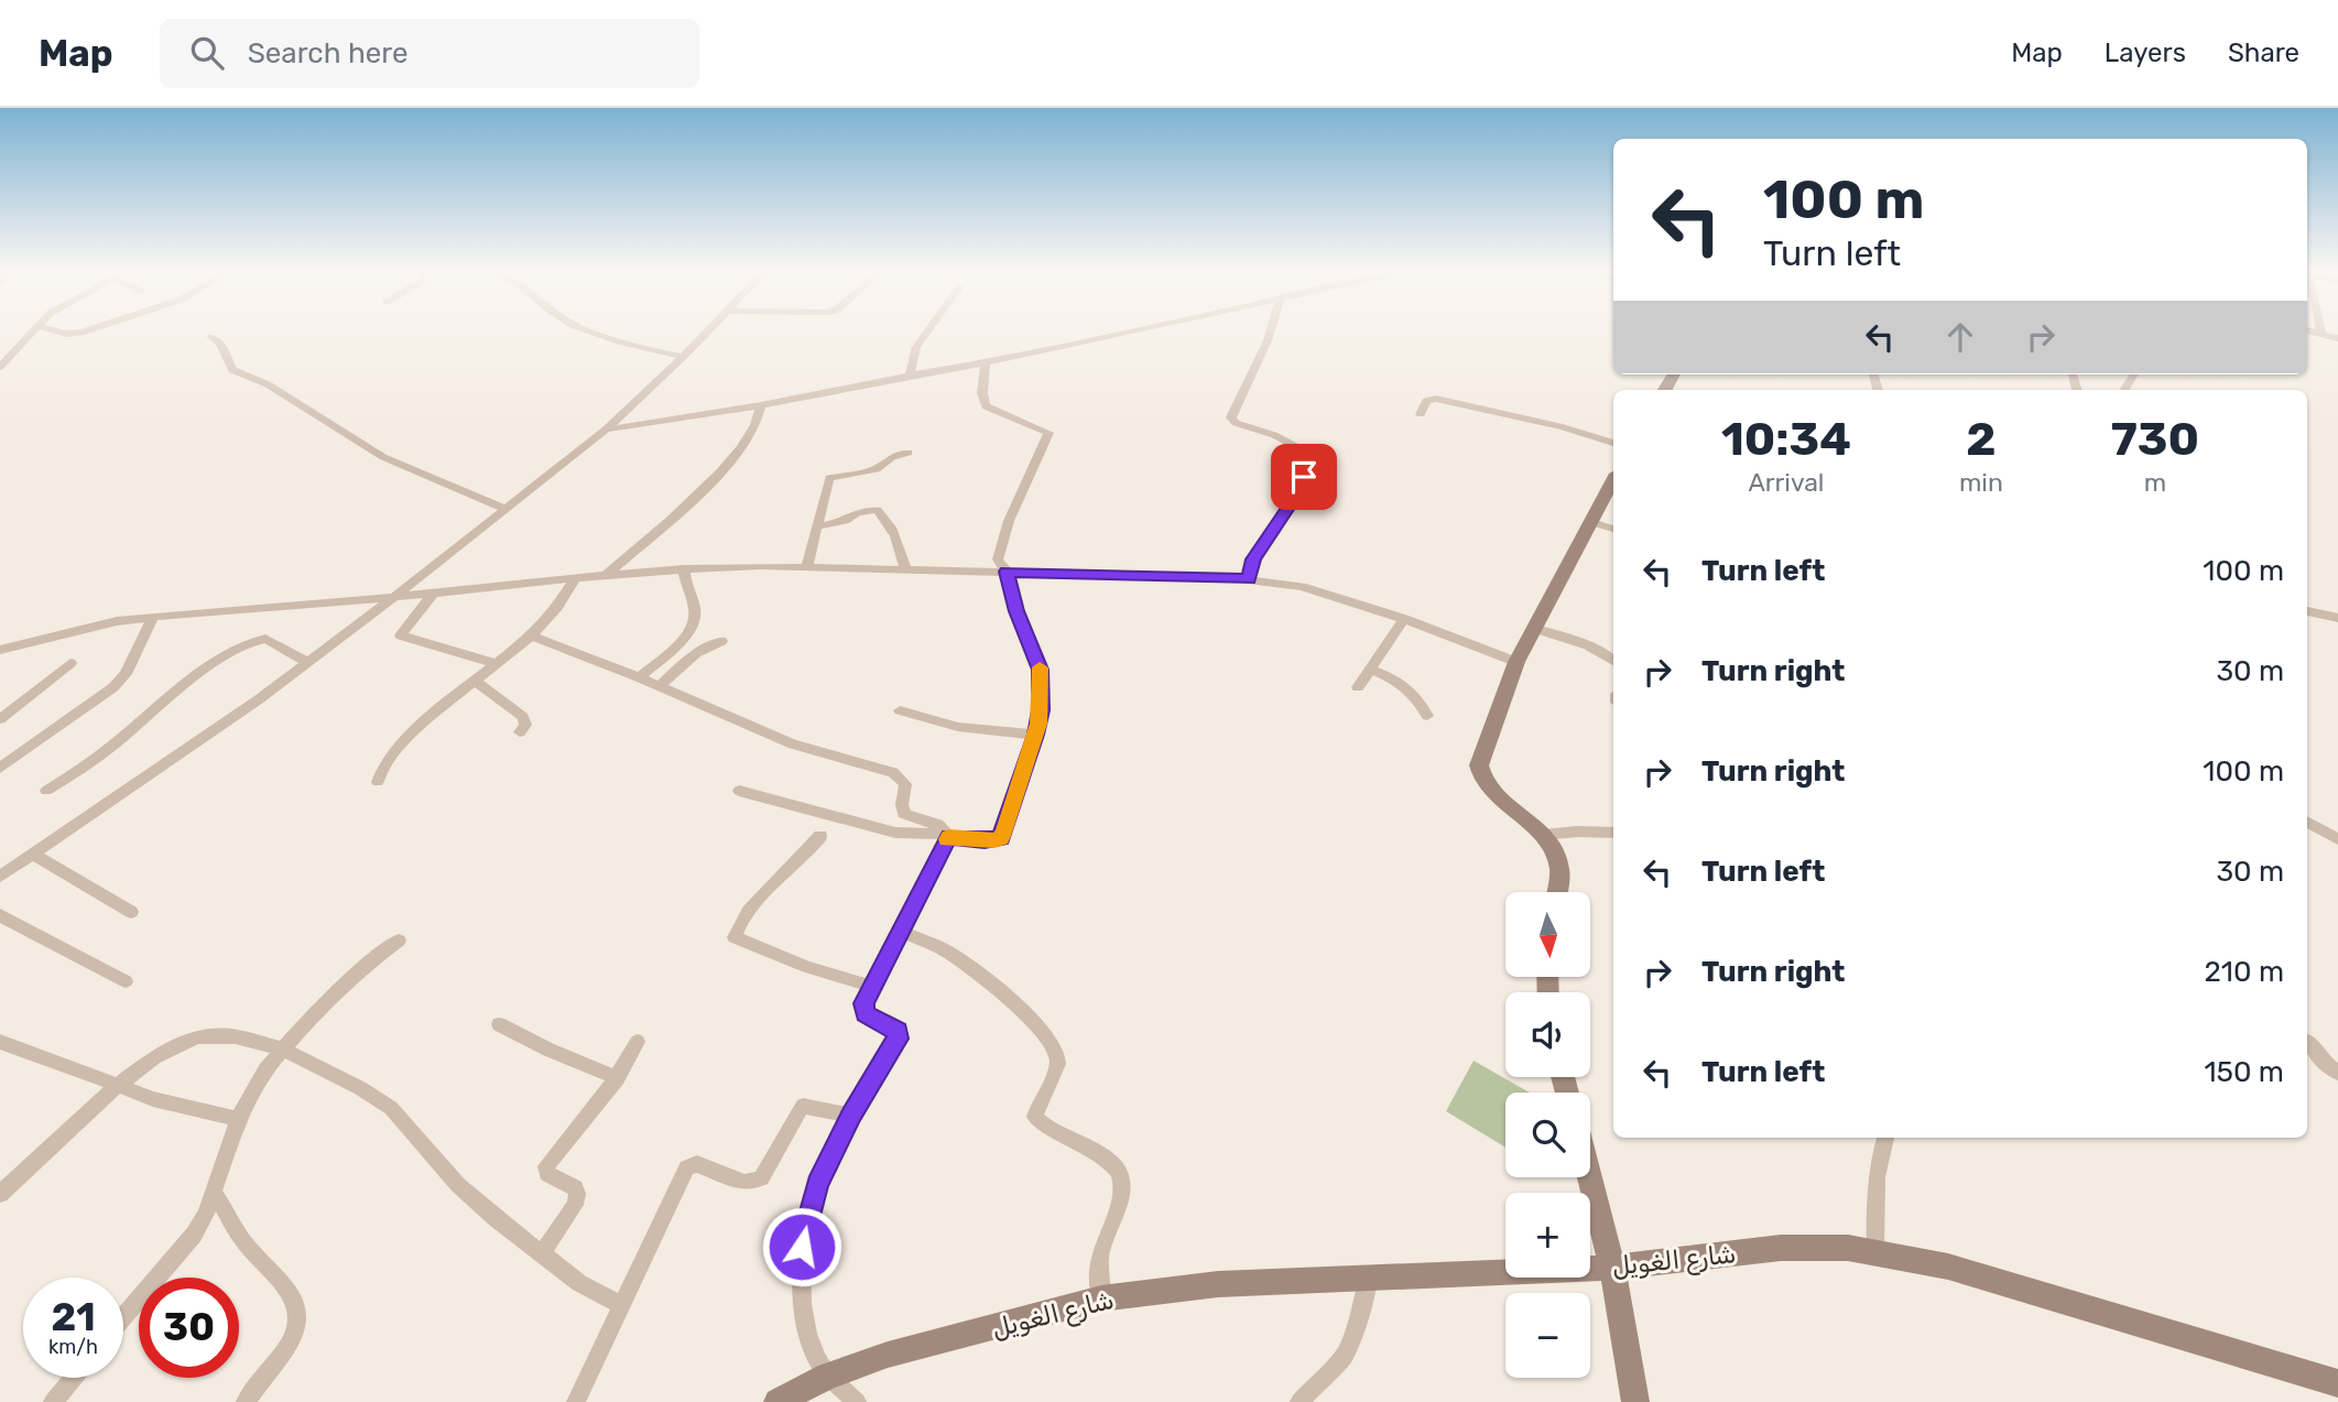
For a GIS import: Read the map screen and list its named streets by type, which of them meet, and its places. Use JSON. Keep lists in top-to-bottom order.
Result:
{
  "streets": {
    "street": ["شارع الغويل"]
  },
  "north": "bottom",
  "page": {
    "header": "Map",
    "search": "Search here",
    "nav": ["Map", "Layers", "Share"],
    "turn": ["100 m", "Turn left"],
    "eta": [
      "10:34",
      "Arrival",
      "2",
      "min",
      "730",
      "m"
    ],
    "list": [
      {
        "name": "Turn left",
        "value": "100 m"
      },
      {
        "name": "Turn right",
        "value": "30 m"
      },
      {
        "name": "Turn right",
        "value": "100 m"
      },
      {
        "name": "Turn left",
        "value": "30 m"
      },
      {
        "name": "Turn right",
        "value": "210 m"
      },
      {
        "name": "Turn left",
        "value": "150 m"
      }
    ],
    "map_buttons": ["+", "−"],
    "speed": "21 km/h",
    "limit": "30"
  }
}
